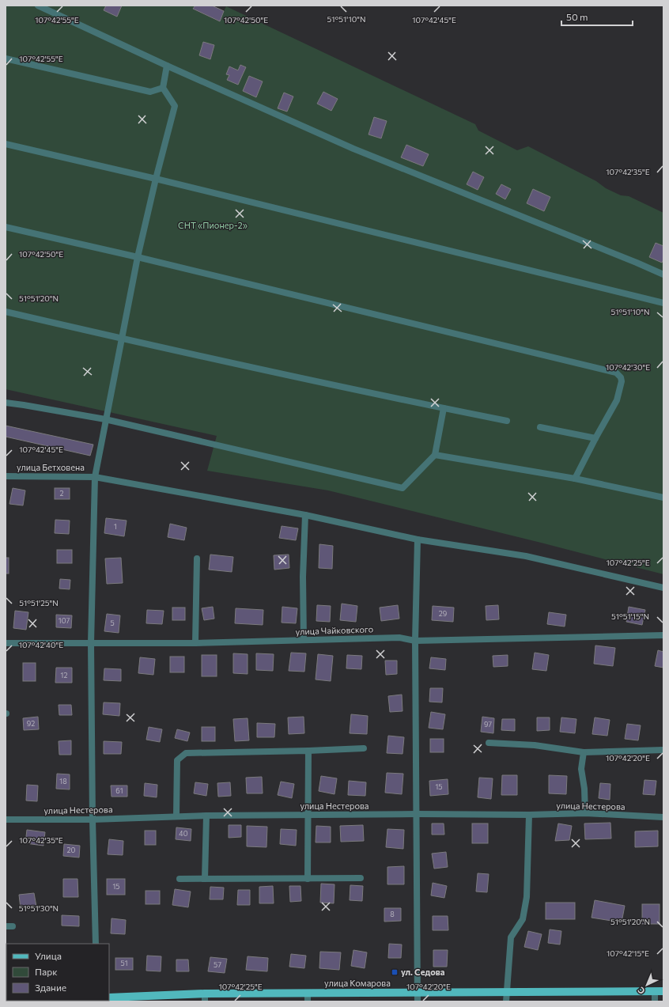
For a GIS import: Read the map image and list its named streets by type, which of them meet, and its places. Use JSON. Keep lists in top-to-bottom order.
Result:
{
  "streets": {
    "main road": ["улица Комарова"],
    "street": ["улица Бетховена", "улица Чайковского", "улица Нестерова"]
  },
  "parks": ["СНТ «Пионер-2»"],
  "places": {
    "transit": ["ул. Седова"]
  },
  "house_numbers": [
    "2",
    "1",
    "29",
    "107",
    "5",
    "12",
    "92",
    "97",
    "18",
    "15",
    "61",
    "40",
    "20",
    "15",
    "8",
    "51",
    "57"
  ],
  "legend": ["Улица", "Парк", "Здание"],
  "scale_bar": "50 m",
  "north": "bottom left",
  "coordinates": [
    "51°51'10\"N",
    "107°42'55\"E",
    "107°42'50\"E",
    "107°42'45\"E",
    "107°42'35\"E",
    "51°51'20\"N",
    "107°42'30\"E",
    "107°42'25\"E",
    "51°51'25\"N",
    "51°51'15\"N",
    "107°42'40\"E",
    "107°42'20\"E",
    "51°51'30\"N",
    "107°42'15\"E"
  ]
}
